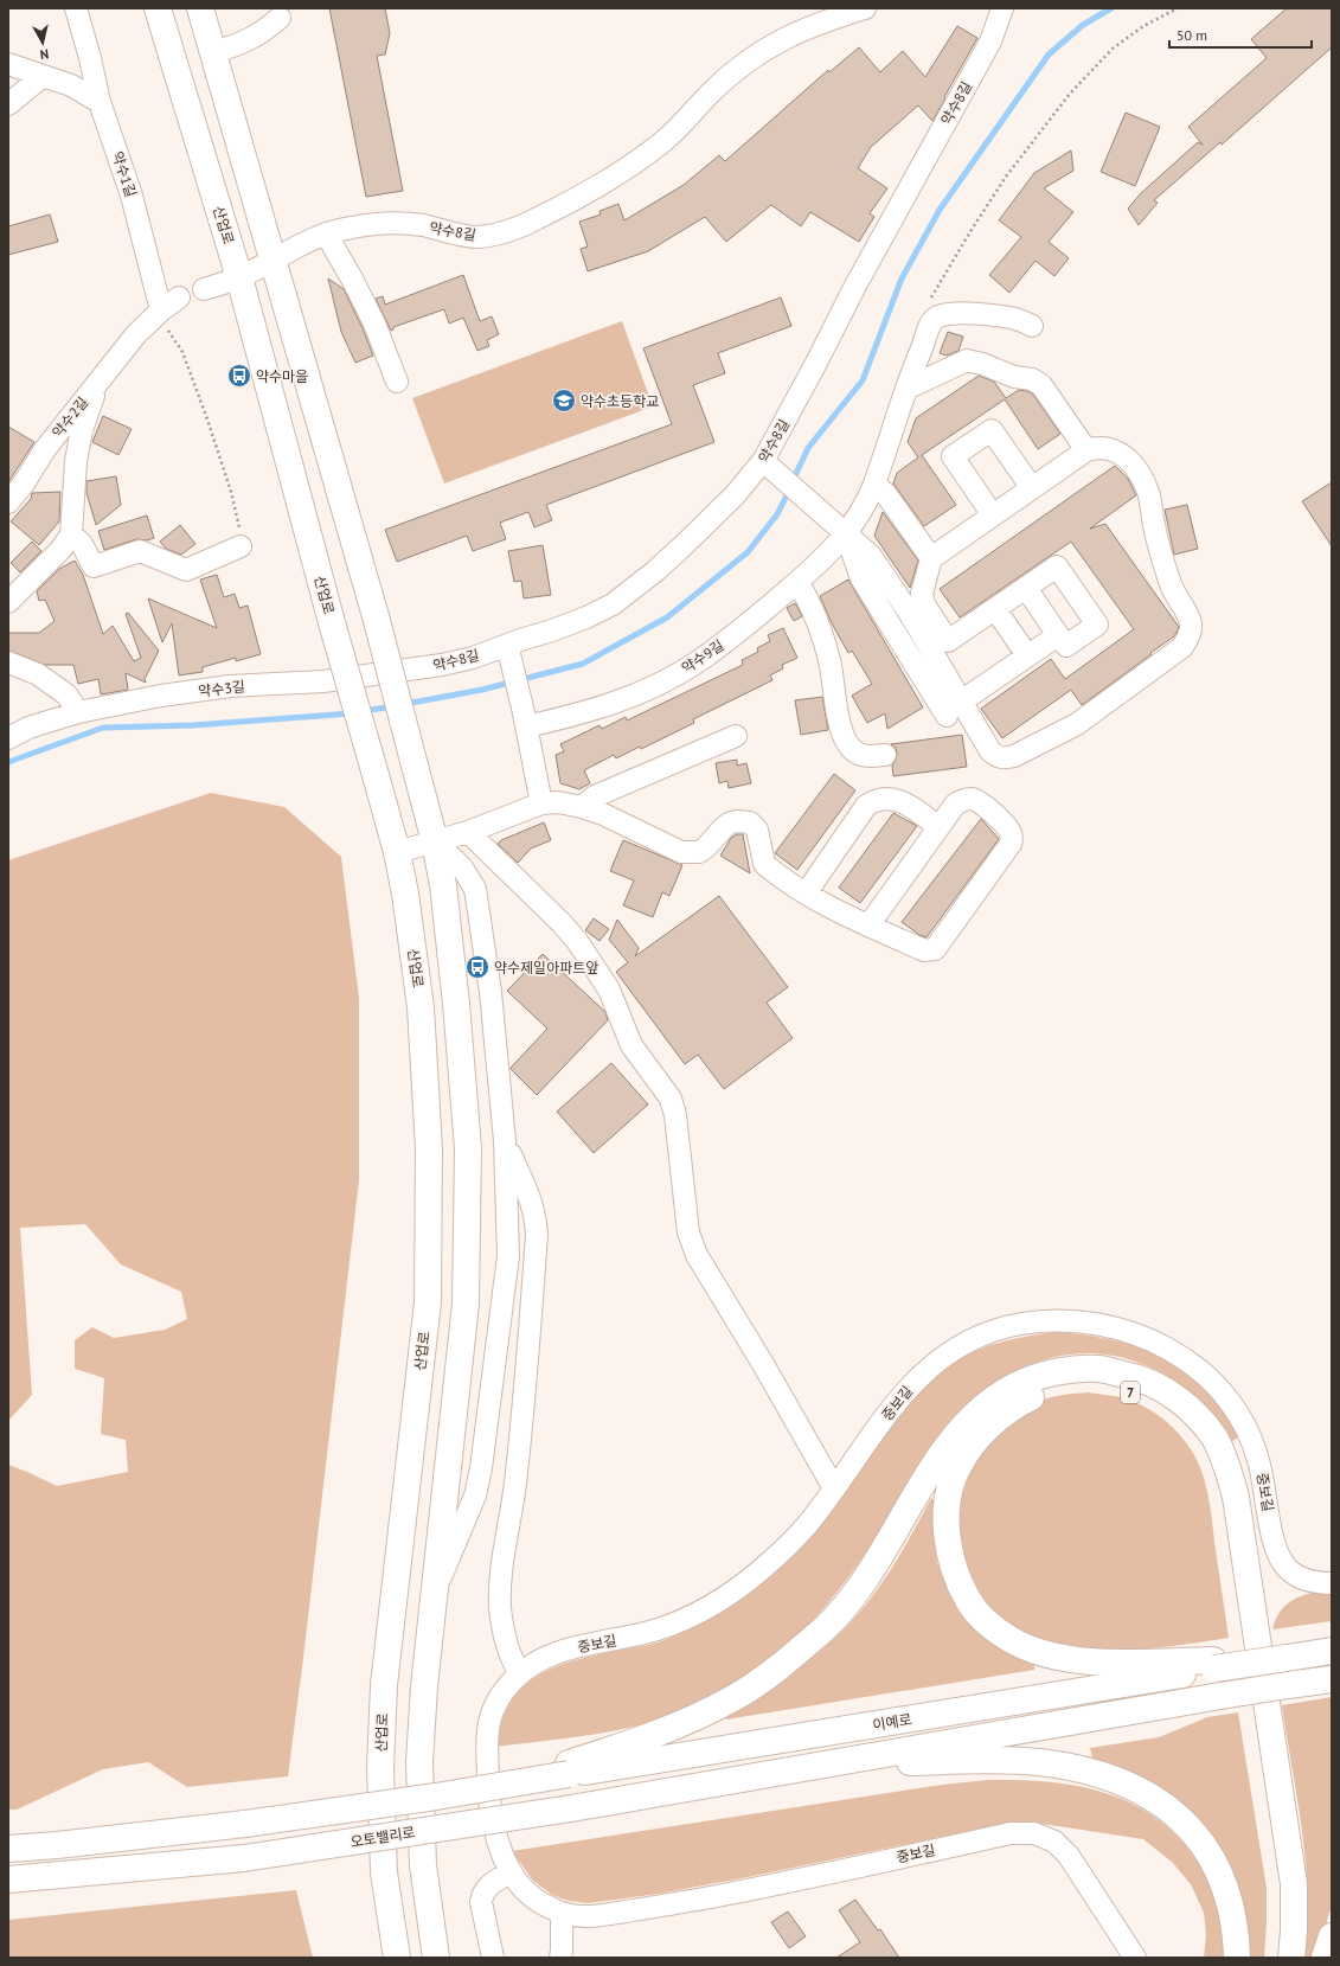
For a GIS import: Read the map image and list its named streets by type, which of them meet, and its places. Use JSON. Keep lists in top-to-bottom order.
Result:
{
  "streets": {
    "main road": [
      "산업로",
      "7",
      "이예로",
      "오토밸리로"
    ],
    "street": [
      "약수8길",
      "약수1길",
      "약수2길",
      "약수9길",
      "약수3길",
      "중보길"
    ]
  },
  "crossings": [
    ["약수8길", "산업로"],
    ["약수8길", "약수3길"],
    ["약수1길", "약수2길"],
    ["7", "이예로"],
    ["이예로", "오토밸리로"]
  ],
  "places": {
    "bus stop": ["약수마을", "약수제일아파트앞"],
    "school or university": ["약수초등학교"]
  },
  "scale_bar": "50 m",
  "north": "bottom"
}
